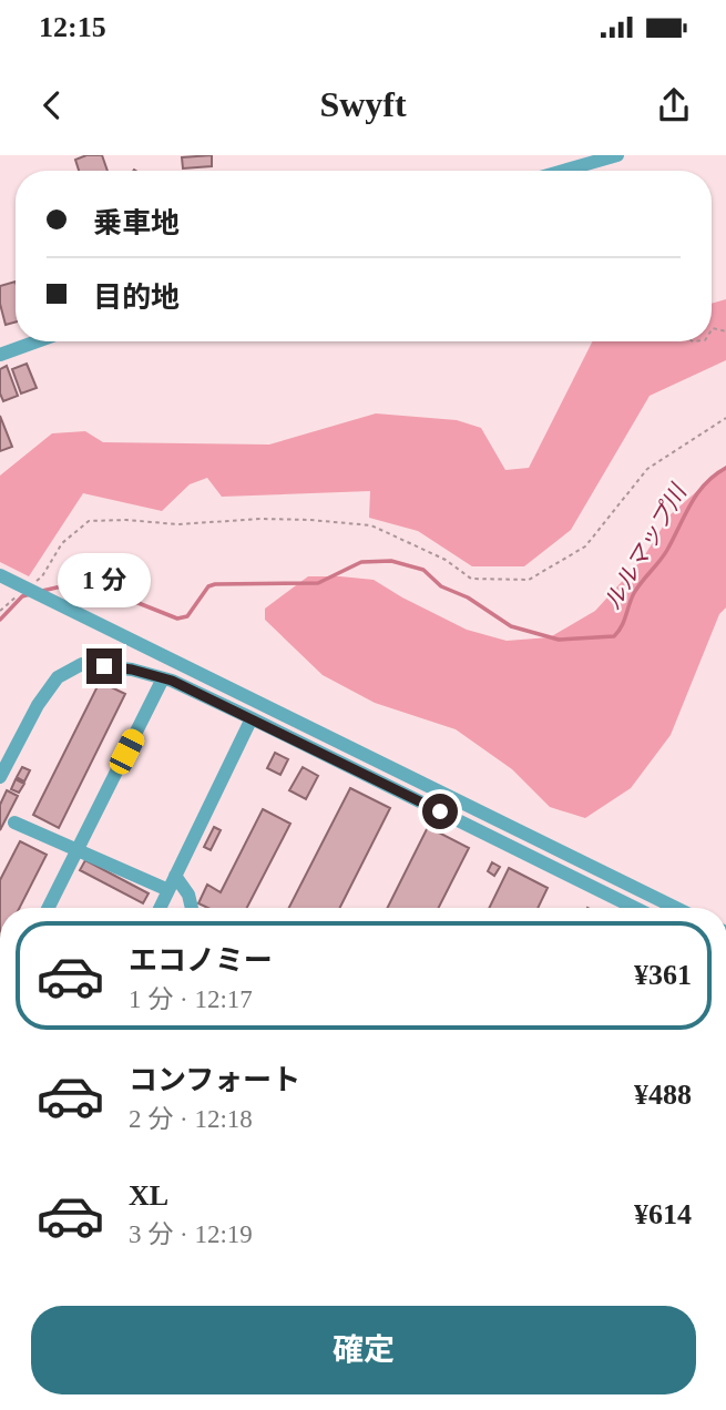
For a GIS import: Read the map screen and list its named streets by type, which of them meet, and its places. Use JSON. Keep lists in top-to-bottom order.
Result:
{
  "water": ["ルルマップ川"],
  "page": {
    "status": "12:15",
    "header": "Swyft",
    "banner": ["乗車地", "目的地"],
    "bubble": "1 分",
    "list": [
      {
        "name": "エコノミー",
        "note": "1 分 · 12:17",
        "value": "¥361"
      },
      {
        "name": "コンフォート",
        "note": "2 分 · 12:18",
        "value": "¥488"
      },
      {
        "name": "XL",
        "note": "3 分 · 12:19",
        "value": "¥614"
      }
    ],
    "buttons": "確定"
  }
}
